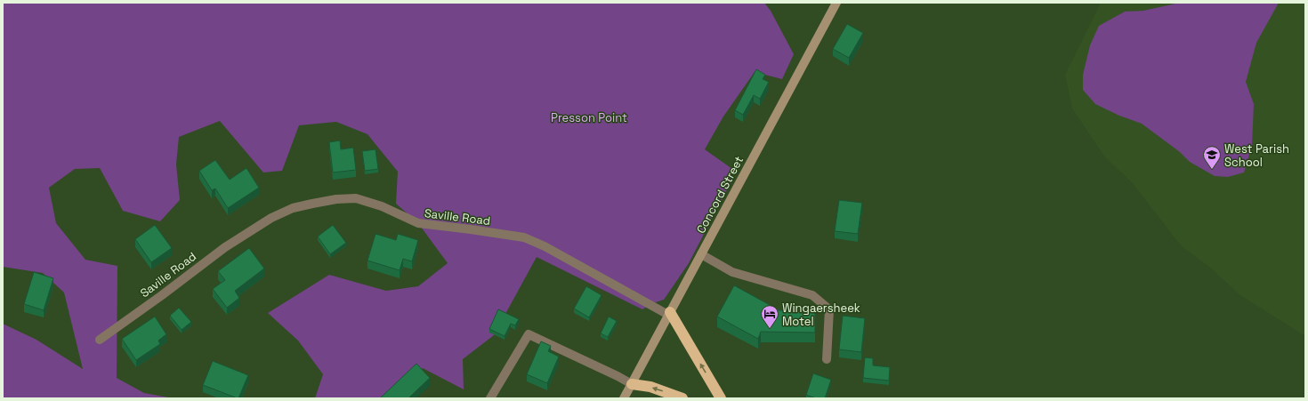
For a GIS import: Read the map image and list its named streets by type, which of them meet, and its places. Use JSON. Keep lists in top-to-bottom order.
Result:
{
  "streets": {
    "main road": ["Concord Street"],
    "street": ["Saville Road"]
  },
  "crossings": [
    ["Concord Street", "Saville Road"]
  ],
  "parks": ["Presson Point"],
  "places": {
    "school or university": ["West Parish School"],
    "hotel": ["Wingaersheek Motel"]
  }
}
